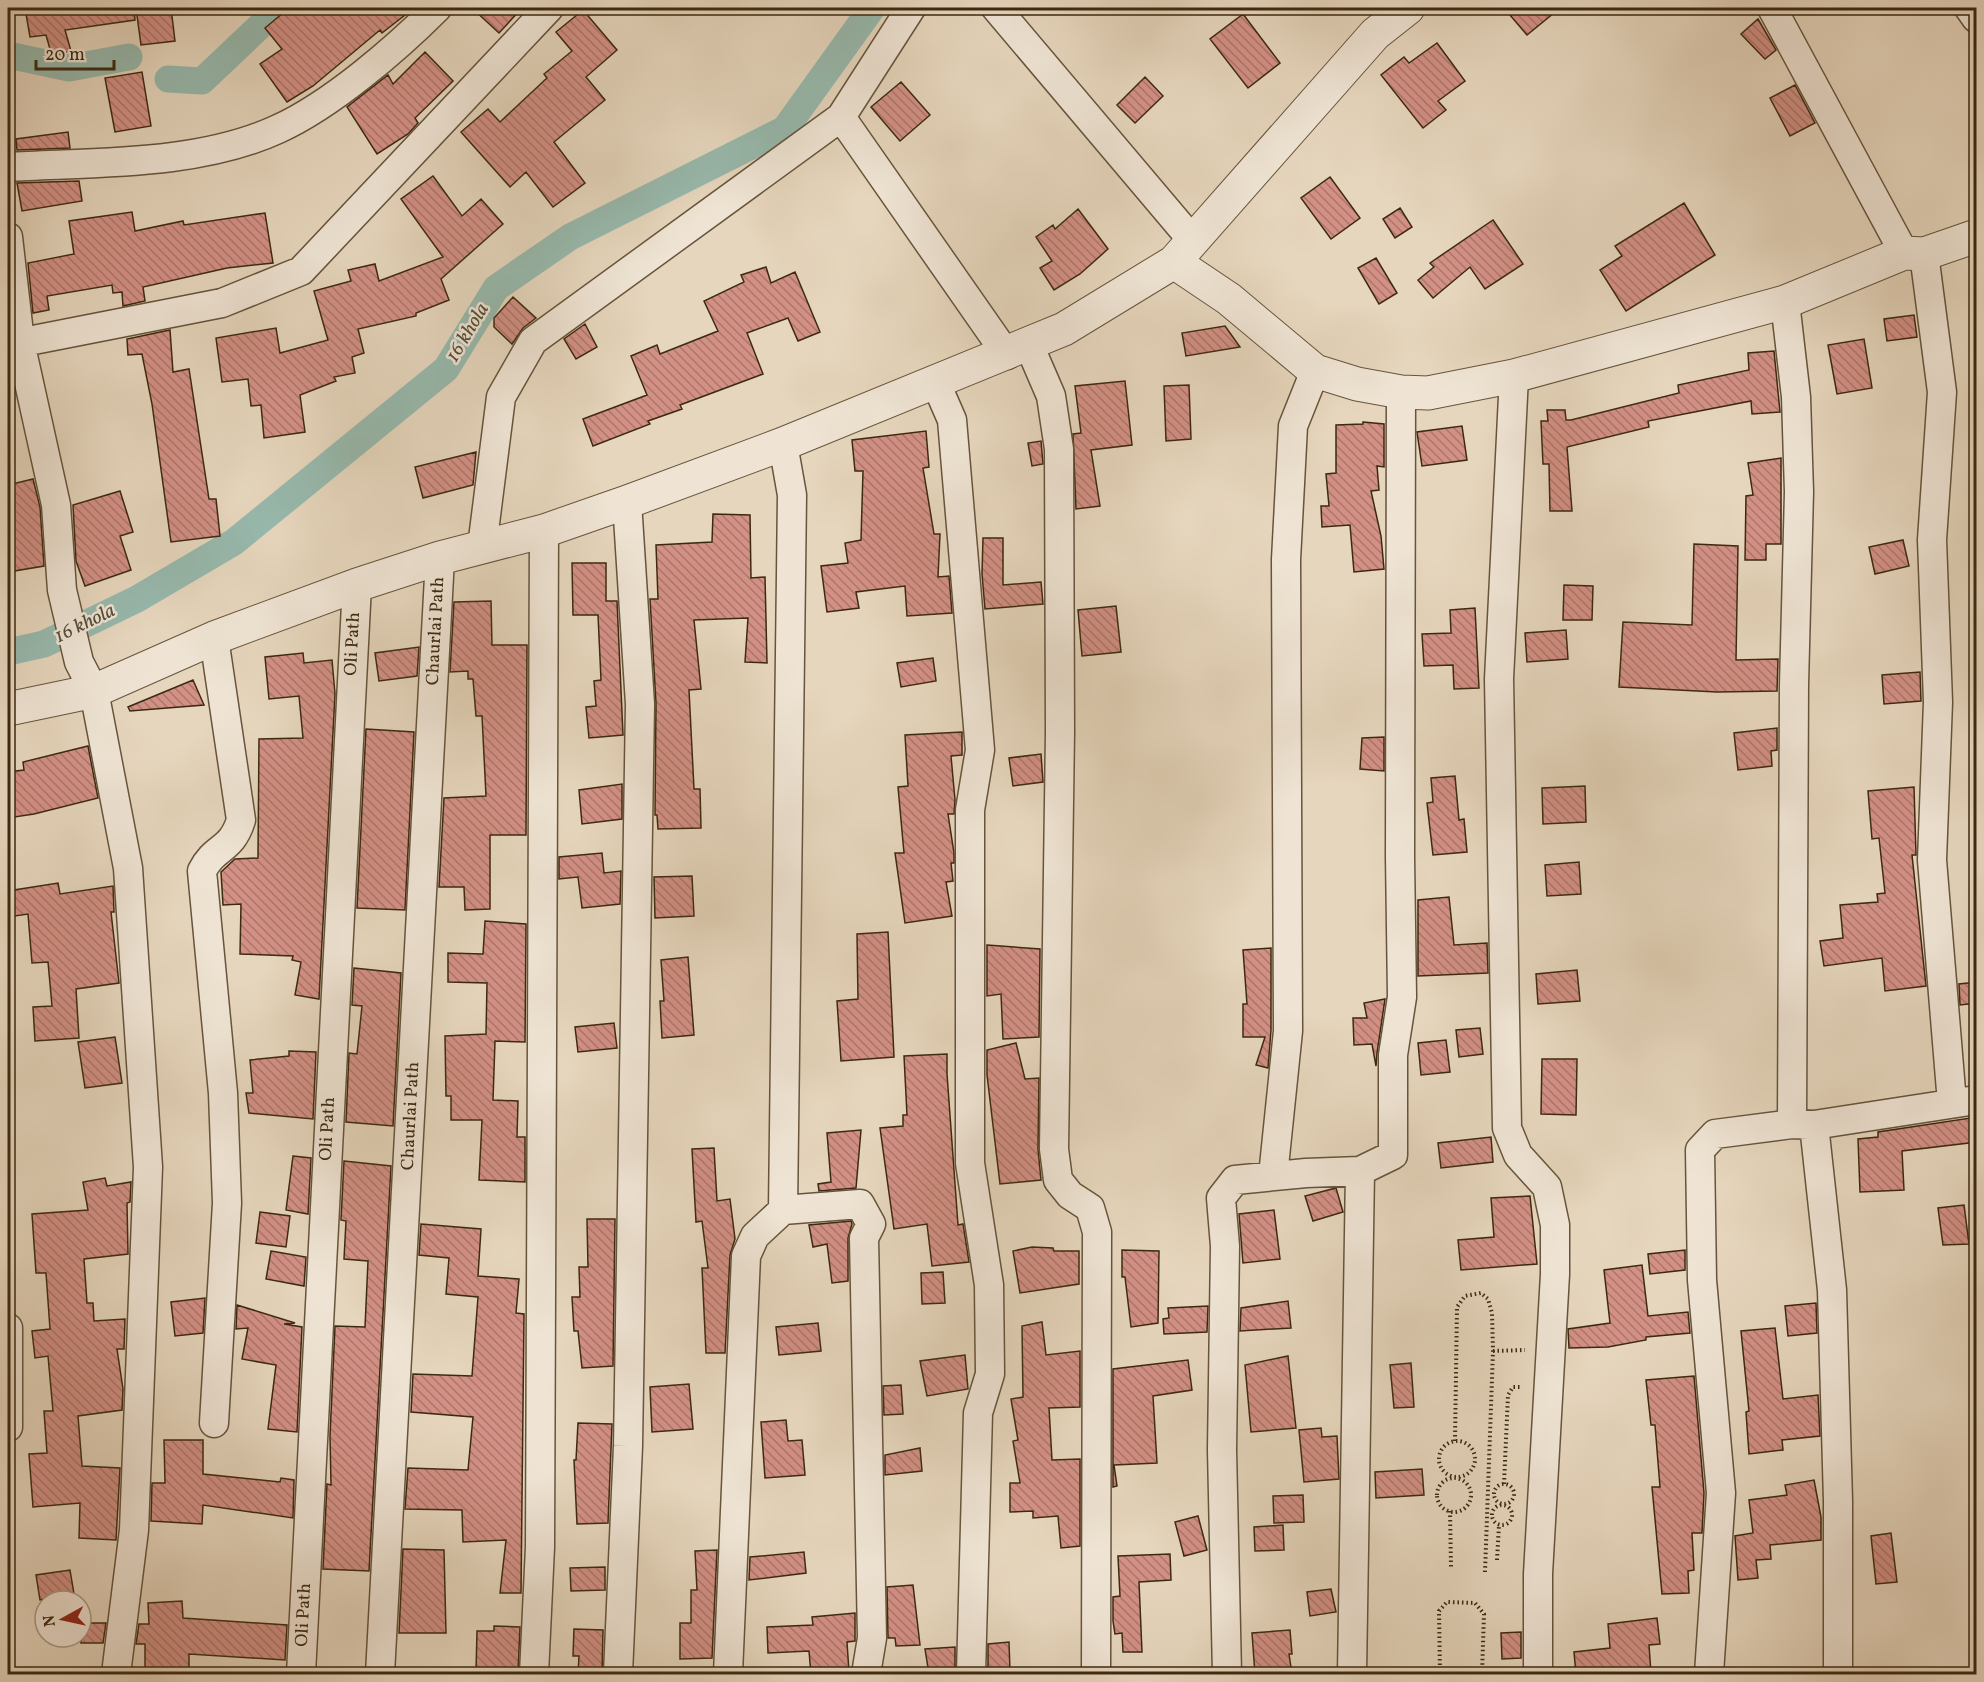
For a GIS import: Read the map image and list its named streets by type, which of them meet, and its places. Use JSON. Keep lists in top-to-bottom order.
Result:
{
  "streets": {
    "street": ["Chaurlai Path", "Oli Path"]
  },
  "water": ["16 khola"],
  "scale_bar": "20 m",
  "north": "left"
}
